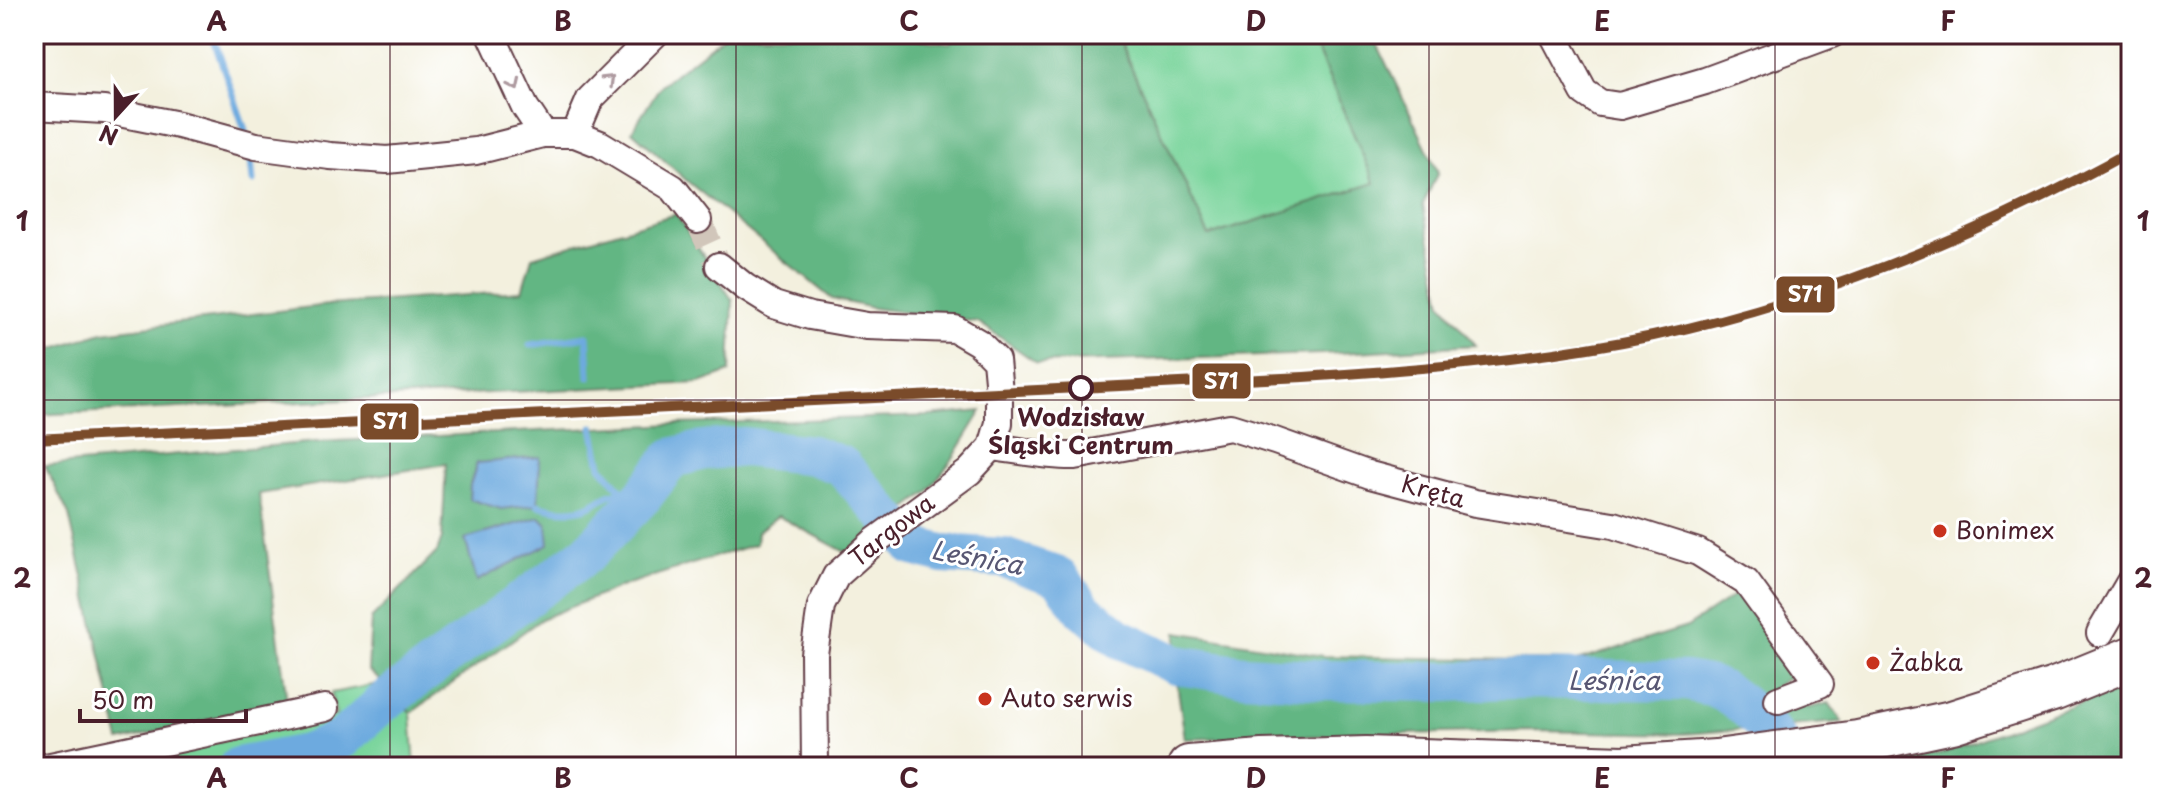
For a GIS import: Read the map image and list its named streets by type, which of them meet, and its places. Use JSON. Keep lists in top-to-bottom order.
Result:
{
  "streets": {
    "street": ["Kręta", "Targowa"]
  },
  "crossings": [
    ["Kręta", "Targowa"]
  ],
  "water": ["Leśnica"],
  "places": [
    "Wodzisław Śląski Centrum",
    "Bonimex",
    "Żabka",
    "Auto serwis"
  ],
  "lines": ["transit line S71"],
  "scale_bar": "50 m",
  "north": "bottom",
  "grid": {
    "columns": [
      "A",
      "B",
      "C",
      "D",
      "E",
      "F"
    ],
    "rows": ["1", "2"]
  }
}
